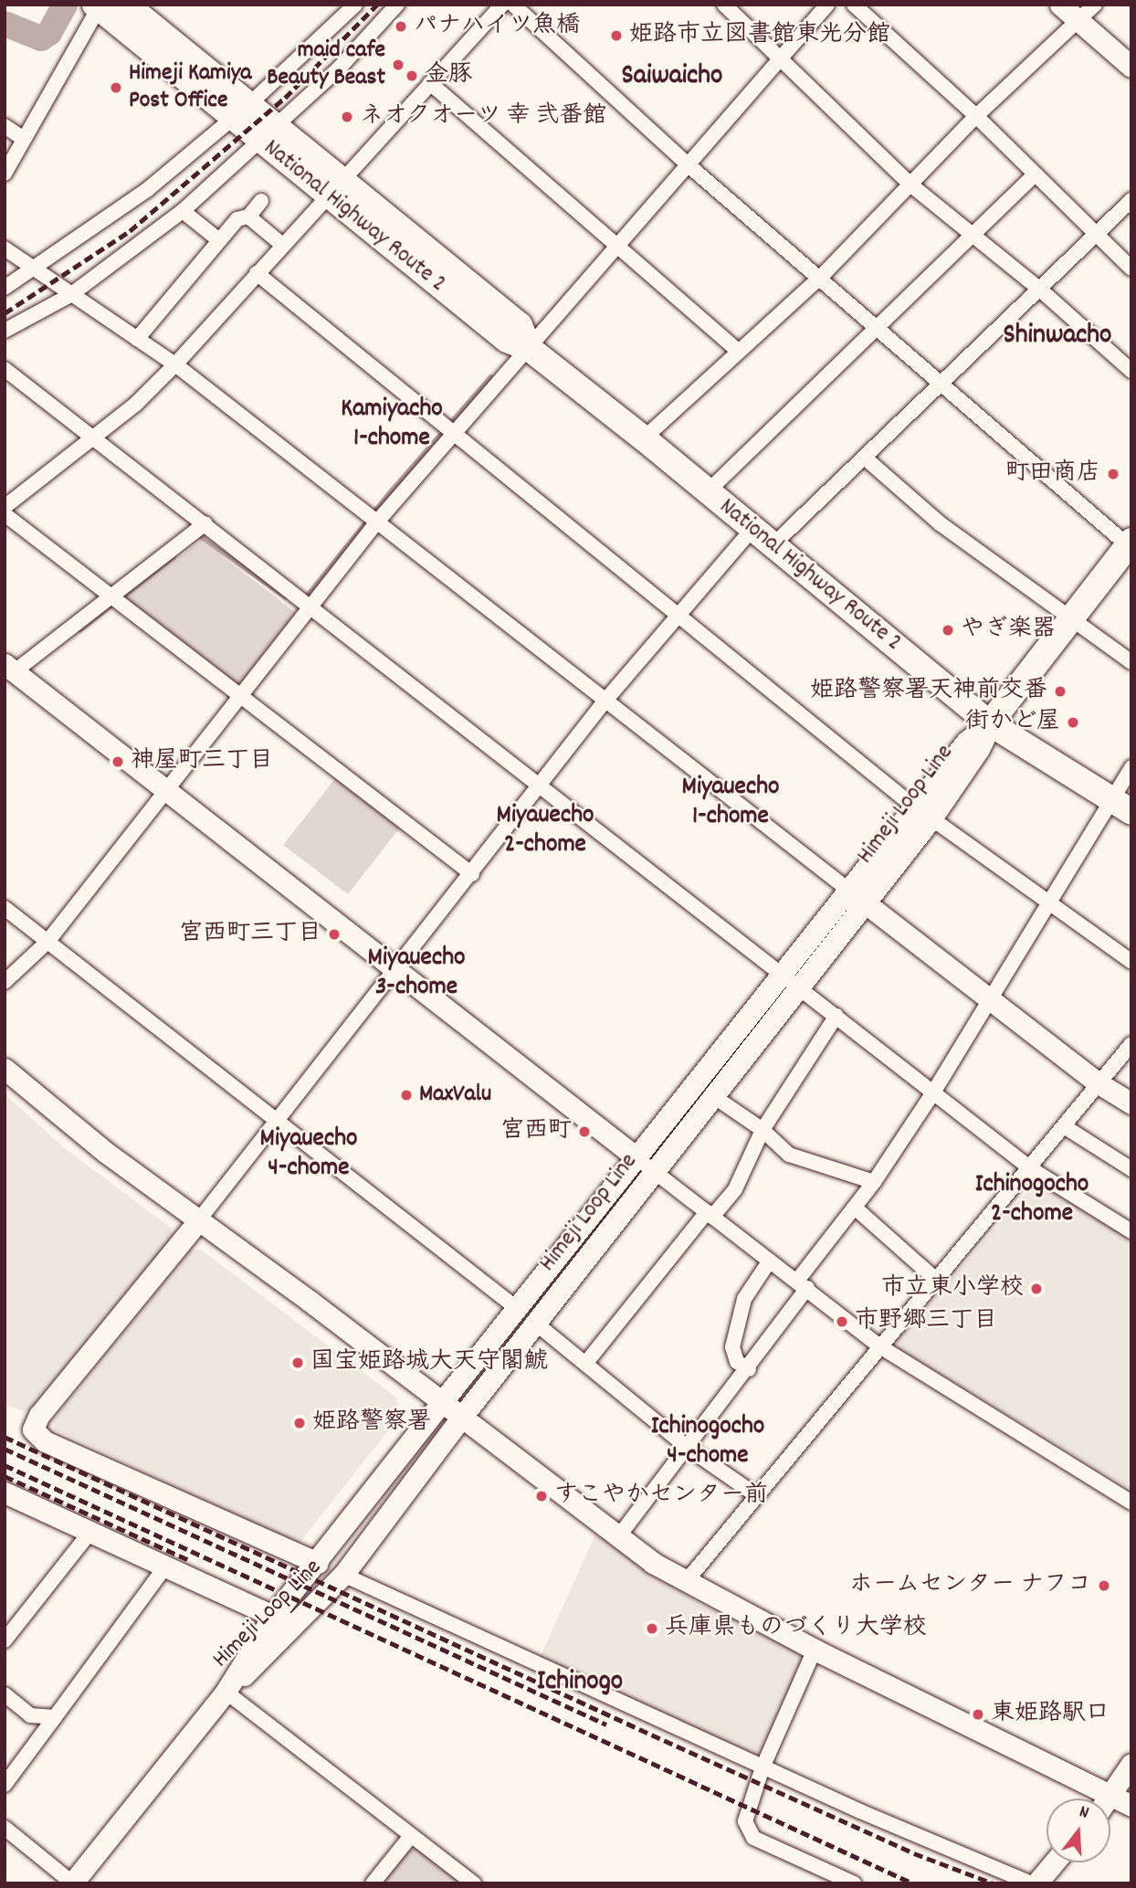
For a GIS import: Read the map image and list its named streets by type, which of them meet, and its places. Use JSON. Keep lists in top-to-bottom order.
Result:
{
  "streets": {
    "highway": ["National Highway Route 2"],
    "street": ["Himeji Loop Line"]
  },
  "crossings": [
    ["National Highway Route 2", "Himeji Loop Line"]
  ],
  "districts": [
    "Saiwaicho",
    "Shinwacho",
    "Kamiyacho 1-chome",
    "Miyauecho 1-chome",
    "Miyauecho 2-chome",
    "Miyauecho 3-chome",
    "Miyauecho 4-chome",
    "Ichinogocho 2-chome",
    "Ichinogocho 4-chome",
    "Ichinogo"
  ],
  "places": [
    "パナハイツ魚橋",
    "姫路市立図書館東光分館",
    "maid cafe Beauty Beast",
    "金豚",
    "Himeji Kamiya Post Office",
    "ネオクオーツ 幸 弐番館",
    "町田商店",
    "やぎ楽器",
    "姫路警察署天神前交番",
    "街かど屋",
    "神屋町三丁目",
    "宮西町三丁目",
    "MaxValu",
    "宮西町",
    "市立東小学校",
    "市野郷三丁目",
    "国宝姫路城大天守閣鯱",
    "姫路警察署",
    "すこやかセンター前",
    "ホームセンター ナフコ",
    "兵庫県ものづくり大学校",
    "東姫路駅口"
  ],
  "north": "top"
}
